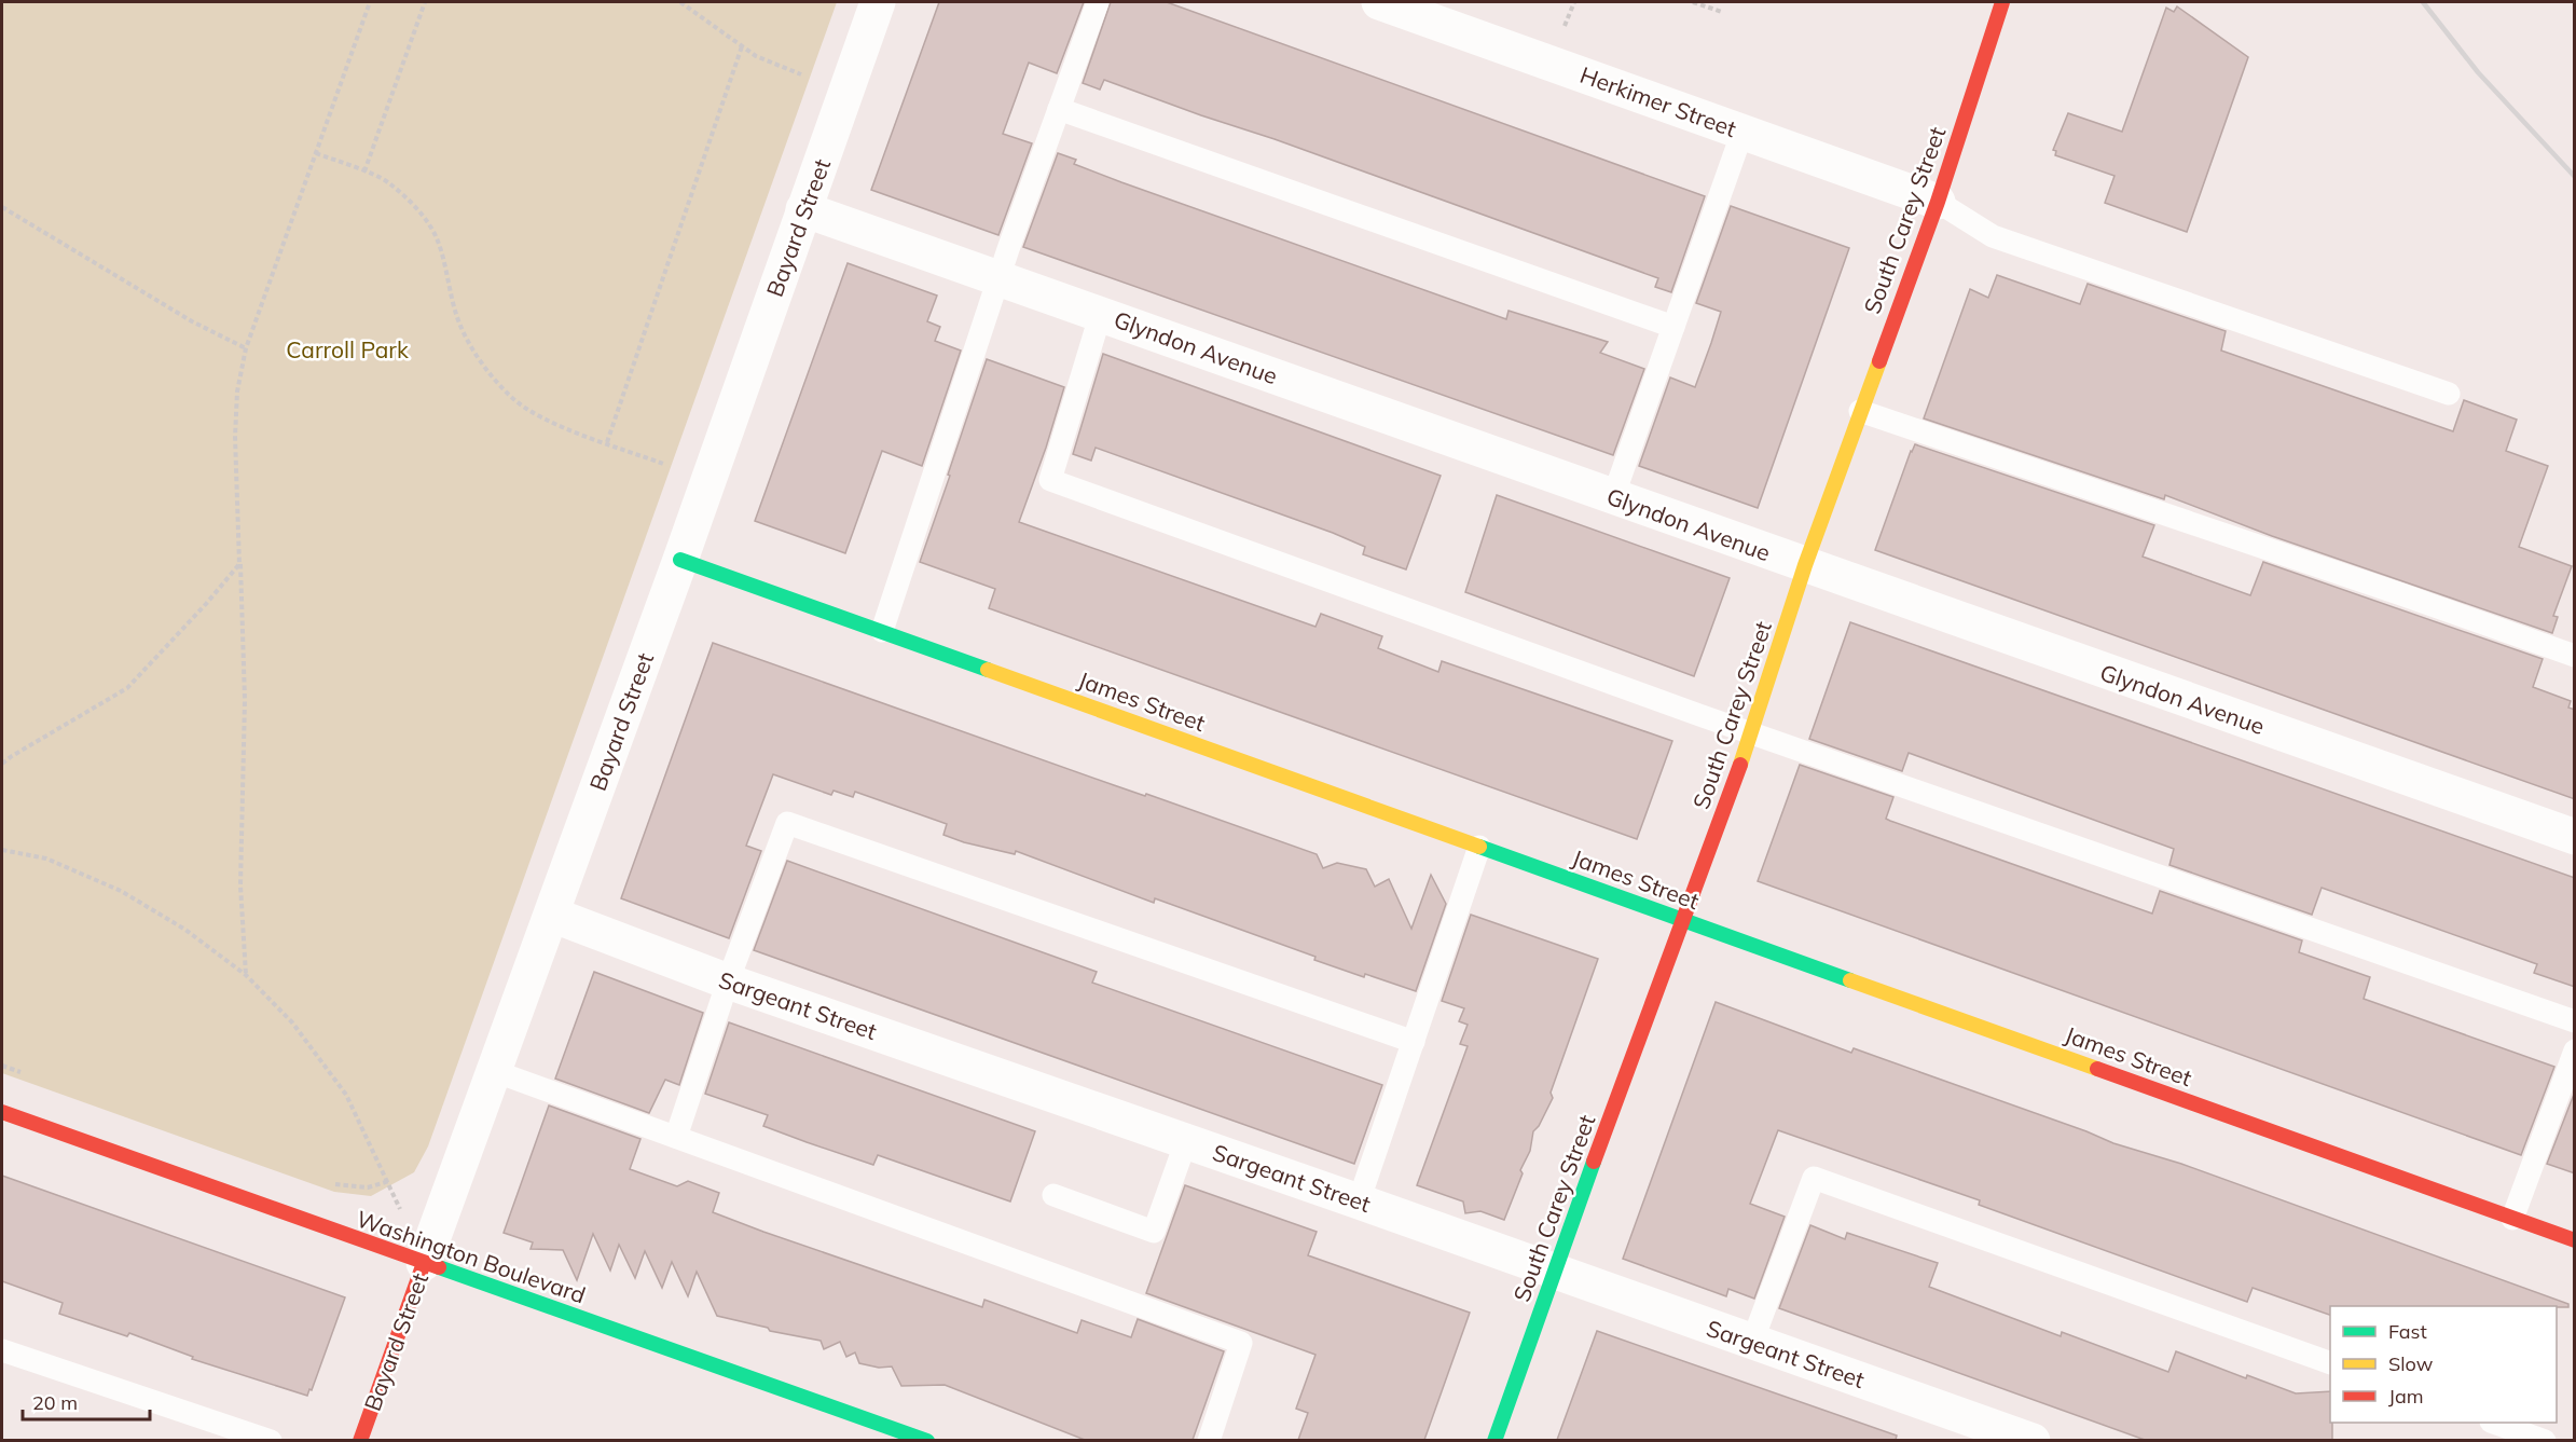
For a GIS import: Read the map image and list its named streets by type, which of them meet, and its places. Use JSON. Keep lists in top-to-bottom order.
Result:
{
  "streets": {
    "main road": [
      "South Carey Street",
      "Bayard Street",
      "James Street",
      "Washington Boulevard"
    ],
    "street": ["Herkimer Street", "Glyndon Avenue", "Sargeant Street"]
  },
  "crossings": [
    ["Herkimer Street", "South Carey Street"],
    ["South Carey Street", "Glyndon Avenue"],
    ["South Carey Street", "James Street"],
    ["South Carey Street", "Sargeant Street"],
    ["Bayard Street", "Glyndon Avenue"],
    ["Bayard Street", "James Street"],
    ["Bayard Street", "Sargeant Street"],
    ["Bayard Street", "Washington Boulevard"]
  ],
  "parks": ["Carroll Park"],
  "legend": ["Fast", "Slow", "Jam"],
  "scale_bar": "20 m"
}
